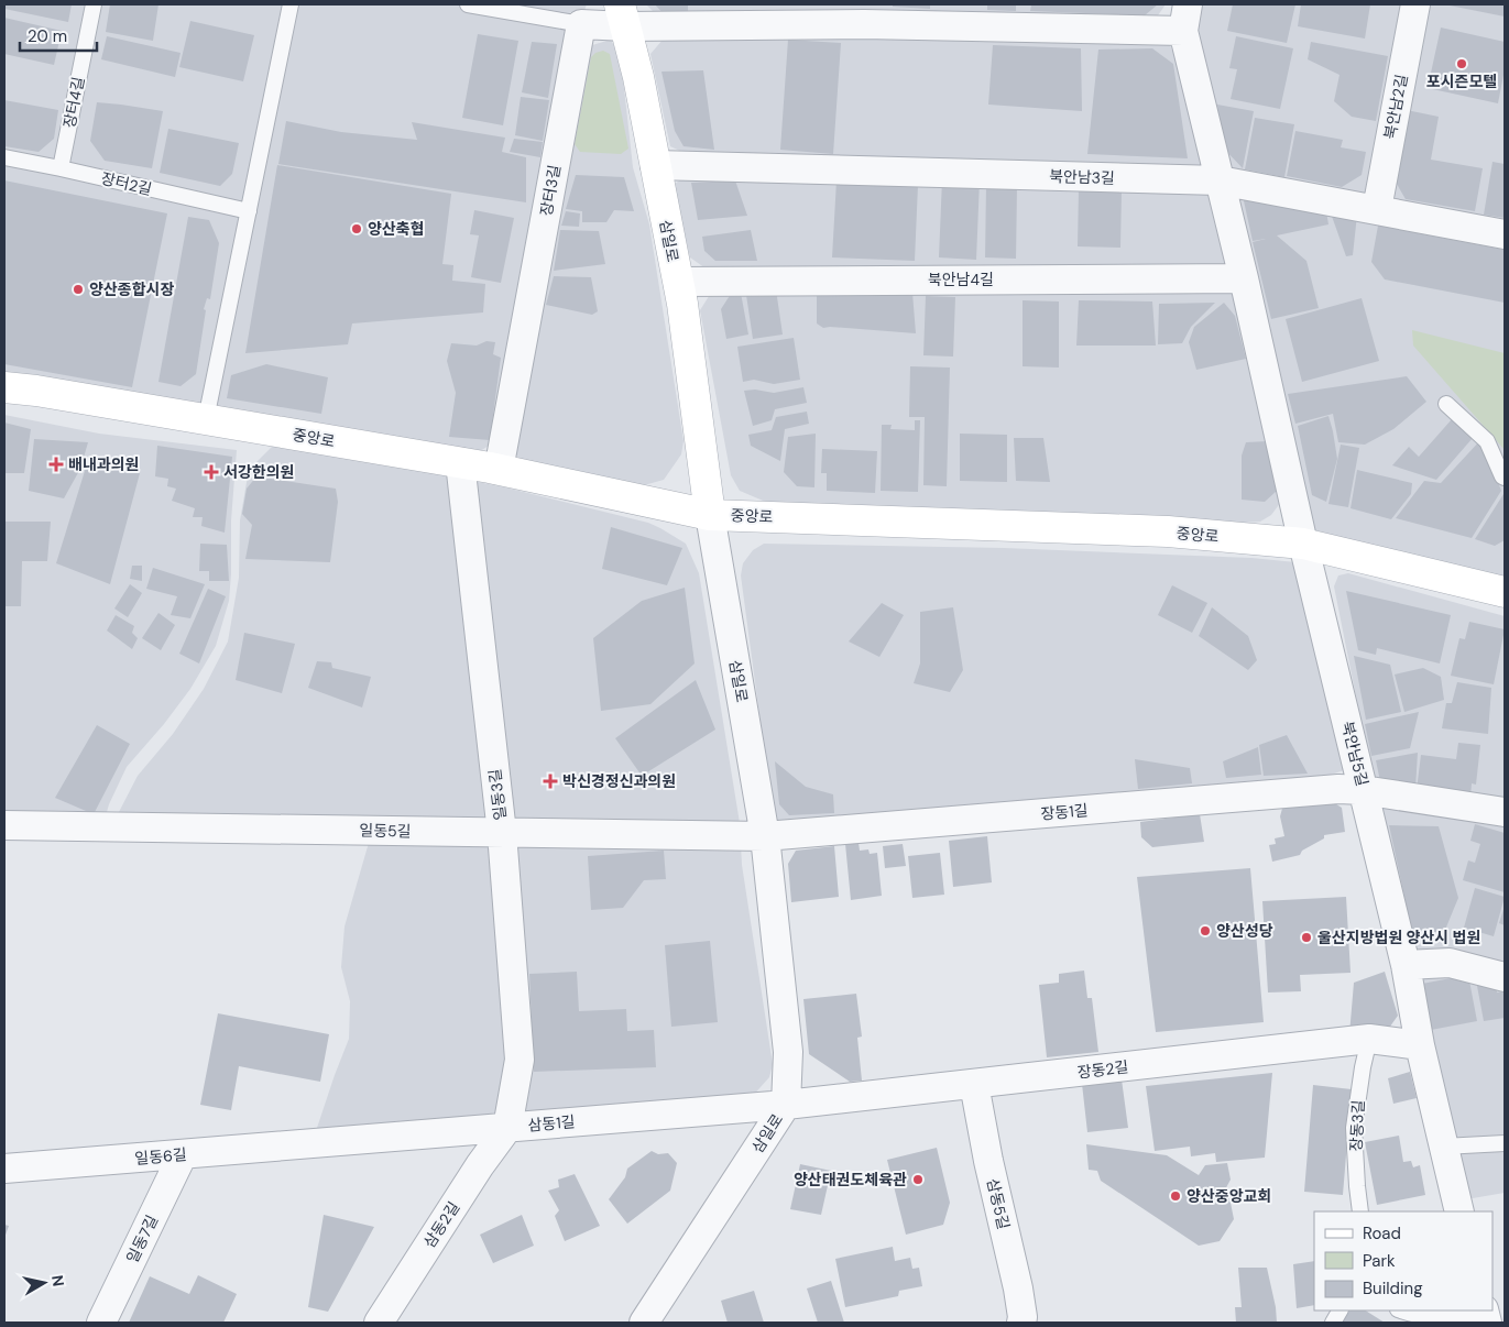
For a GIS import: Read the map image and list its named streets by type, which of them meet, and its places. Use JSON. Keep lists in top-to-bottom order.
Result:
{
  "streets": {
    "main road": ["삼일로", "중앙로"],
    "street": [
      "북안남2길",
      "북안남3길",
      "장터3길",
      "북안남4길",
      "북안남5길",
      "일동3길",
      "장동1길",
      "일동5길",
      "장동2길",
      "삼동1길",
      "일동6길",
      "삼동5길",
      "삼동2길",
      "일동7길"
    ],
    "lane": ["장터4길", "장터2길", "장동3길"]
  },
  "crossings": [
    ["장터4길", "장터2길"],
    ["북안남2길", "북안남3길"],
    ["북안남3길", "삼일로"],
    ["장터3길", "중앙로"],
    ["삼일로", "북안남4길"],
    ["삼일로", "중앙로"],
    ["삼일로", "장동1길"],
    ["삼일로", "일동5길"],
    ["삼일로", "장동2길"],
    ["삼일로", "삼동1길"],
    ["중앙로", "북안남5길"],
    ["중앙로", "일동3길"],
    ["북안남5길", "장동1길"],
    ["북안남5길", "장동2길"],
    ["일동3길", "일동5길"],
    ["일동3길", "삼동1길"],
    ["일동3길", "삼동2길"],
    ["장동1길", "일동5길"],
    ["장동2길", "삼동1길"],
    ["장동2길", "장동3길"],
    ["장동2길", "삼동5길"],
    ["삼동1길", "일동6길"],
    ["삼동1길", "삼동2길"],
    ["일동6길", "일동7길"]
  ],
  "places": {
    "other": [
      "포시즌모텔",
      "양산축협",
      "양산종합시장",
      "양산성당",
      "울산지방법원 양산시 법원",
      "양산태권도체육관",
      "양산중앙교회"
    ],
    "health": ["배내과의원", "서강한의원", "박신경정신과의원"]
  },
  "legend": ["Road", "Park", "Building"],
  "scale_bar": "20 m",
  "north": "right"
}
